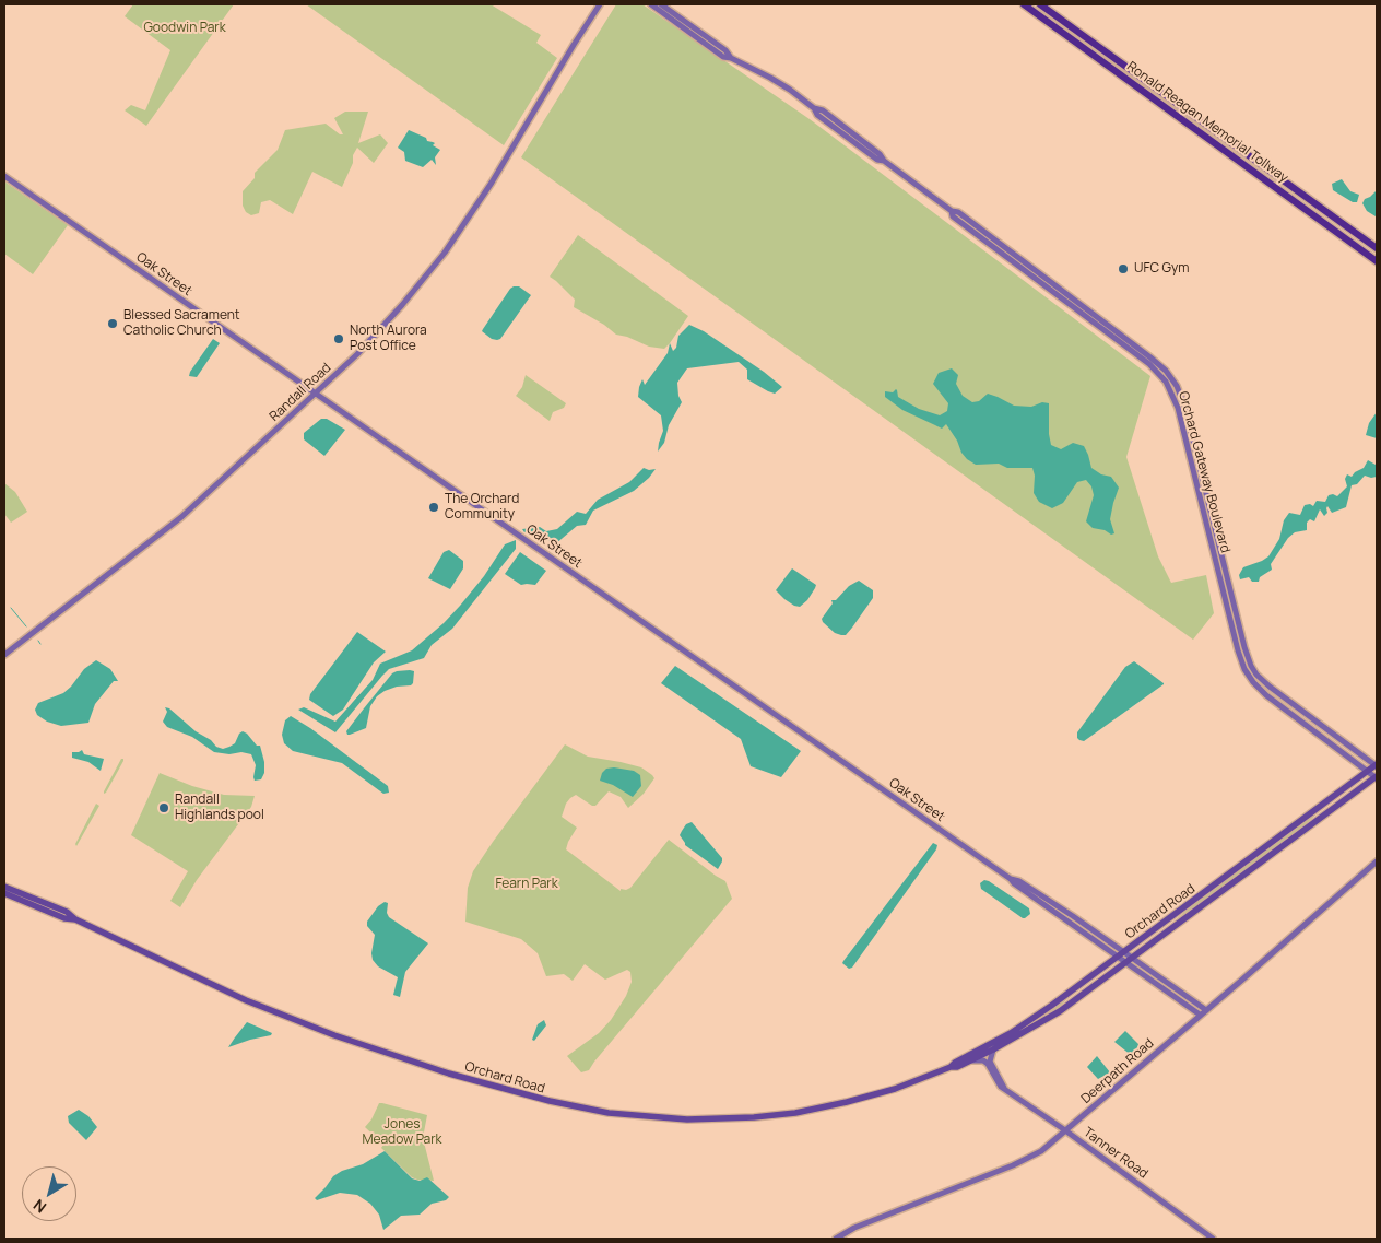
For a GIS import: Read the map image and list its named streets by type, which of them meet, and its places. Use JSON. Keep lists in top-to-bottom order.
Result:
{
  "streets": {
    "highway": ["Ronald Reagan Memorial Tollway"],
    "main road": ["Orchard Road"],
    "street": [
      "Oak Street",
      "Randall Road",
      "Orchard Gateway Boulevard",
      "Deerpath Road",
      "Tanner Road"
    ]
  },
  "crossings": [
    ["Oak Street", "Randall Road"],
    ["Oak Street", "Orchard Road"],
    ["Oak Street", "Deerpath Road"],
    ["Orchard Gateway Boulevard", "Orchard Road"],
    ["Orchard Road", "Tanner Road"],
    ["Deerpath Road", "Tanner Road"]
  ],
  "parks": ["Goodwin Park", "Fearn Park", "Jones Meadow Park"],
  "places": [
    "UFC Gym",
    "Blessed Sacrament Catholic Church",
    "North Aurora Post Office",
    "The Orchard Community",
    "Randall Highlands pool"
  ],
  "north": "bottom left"
}
